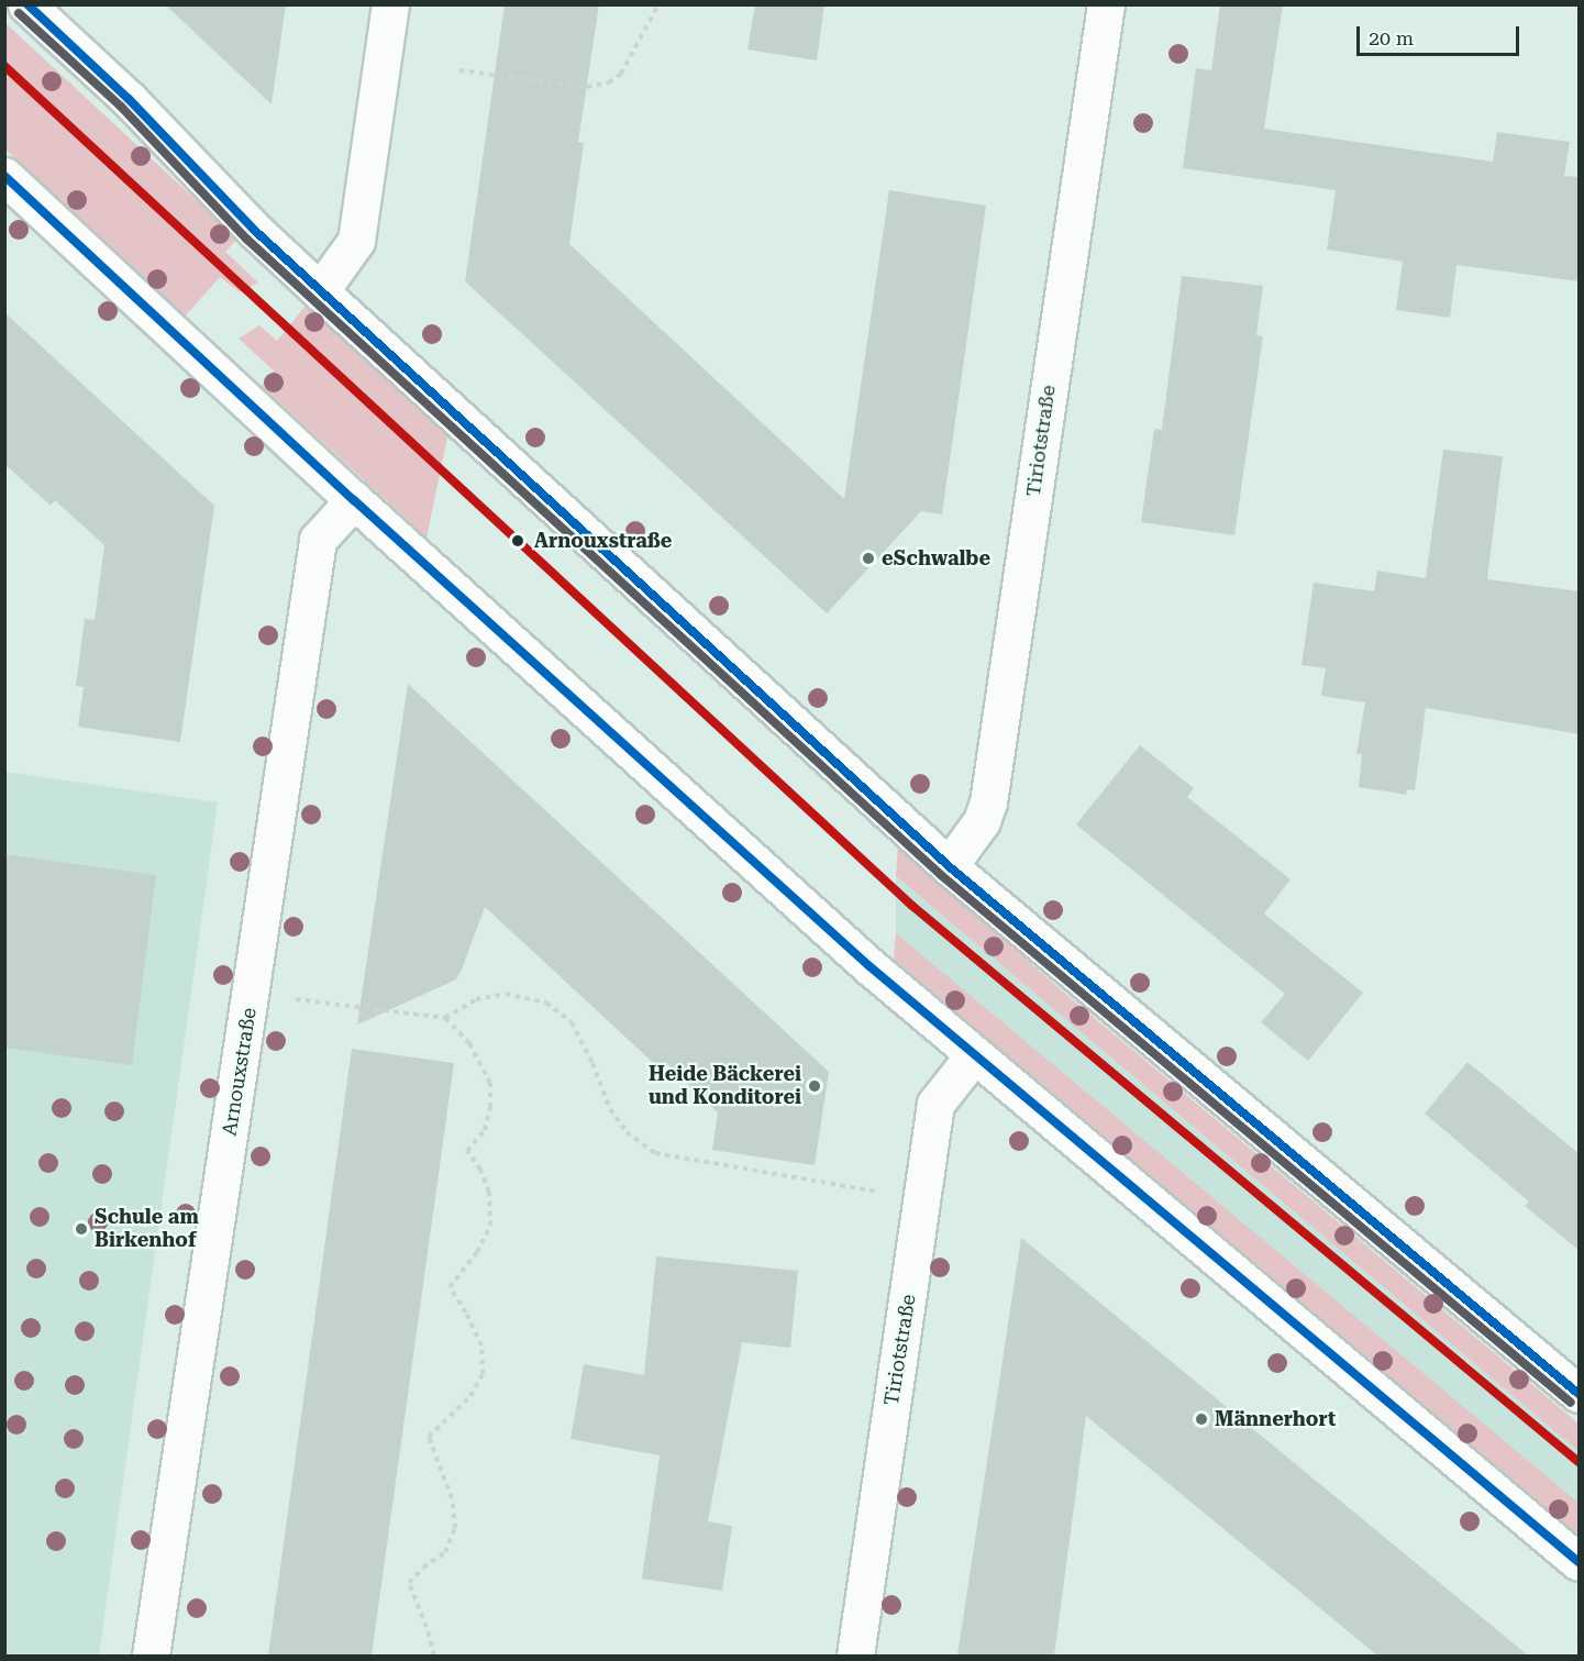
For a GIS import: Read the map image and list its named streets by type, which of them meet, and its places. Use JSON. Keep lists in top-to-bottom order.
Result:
{
  "streets": {
    "main road": ["Tiriotstraße", "Arnouxstraße"]
  },
  "places": [
    "Arnouxstraße",
    "eSchwalbe",
    "Heide Bäckerei und Konditorei",
    "Schule am Birkenhof",
    "Männerhort"
  ],
  "scale_bar": "20 m"
}
